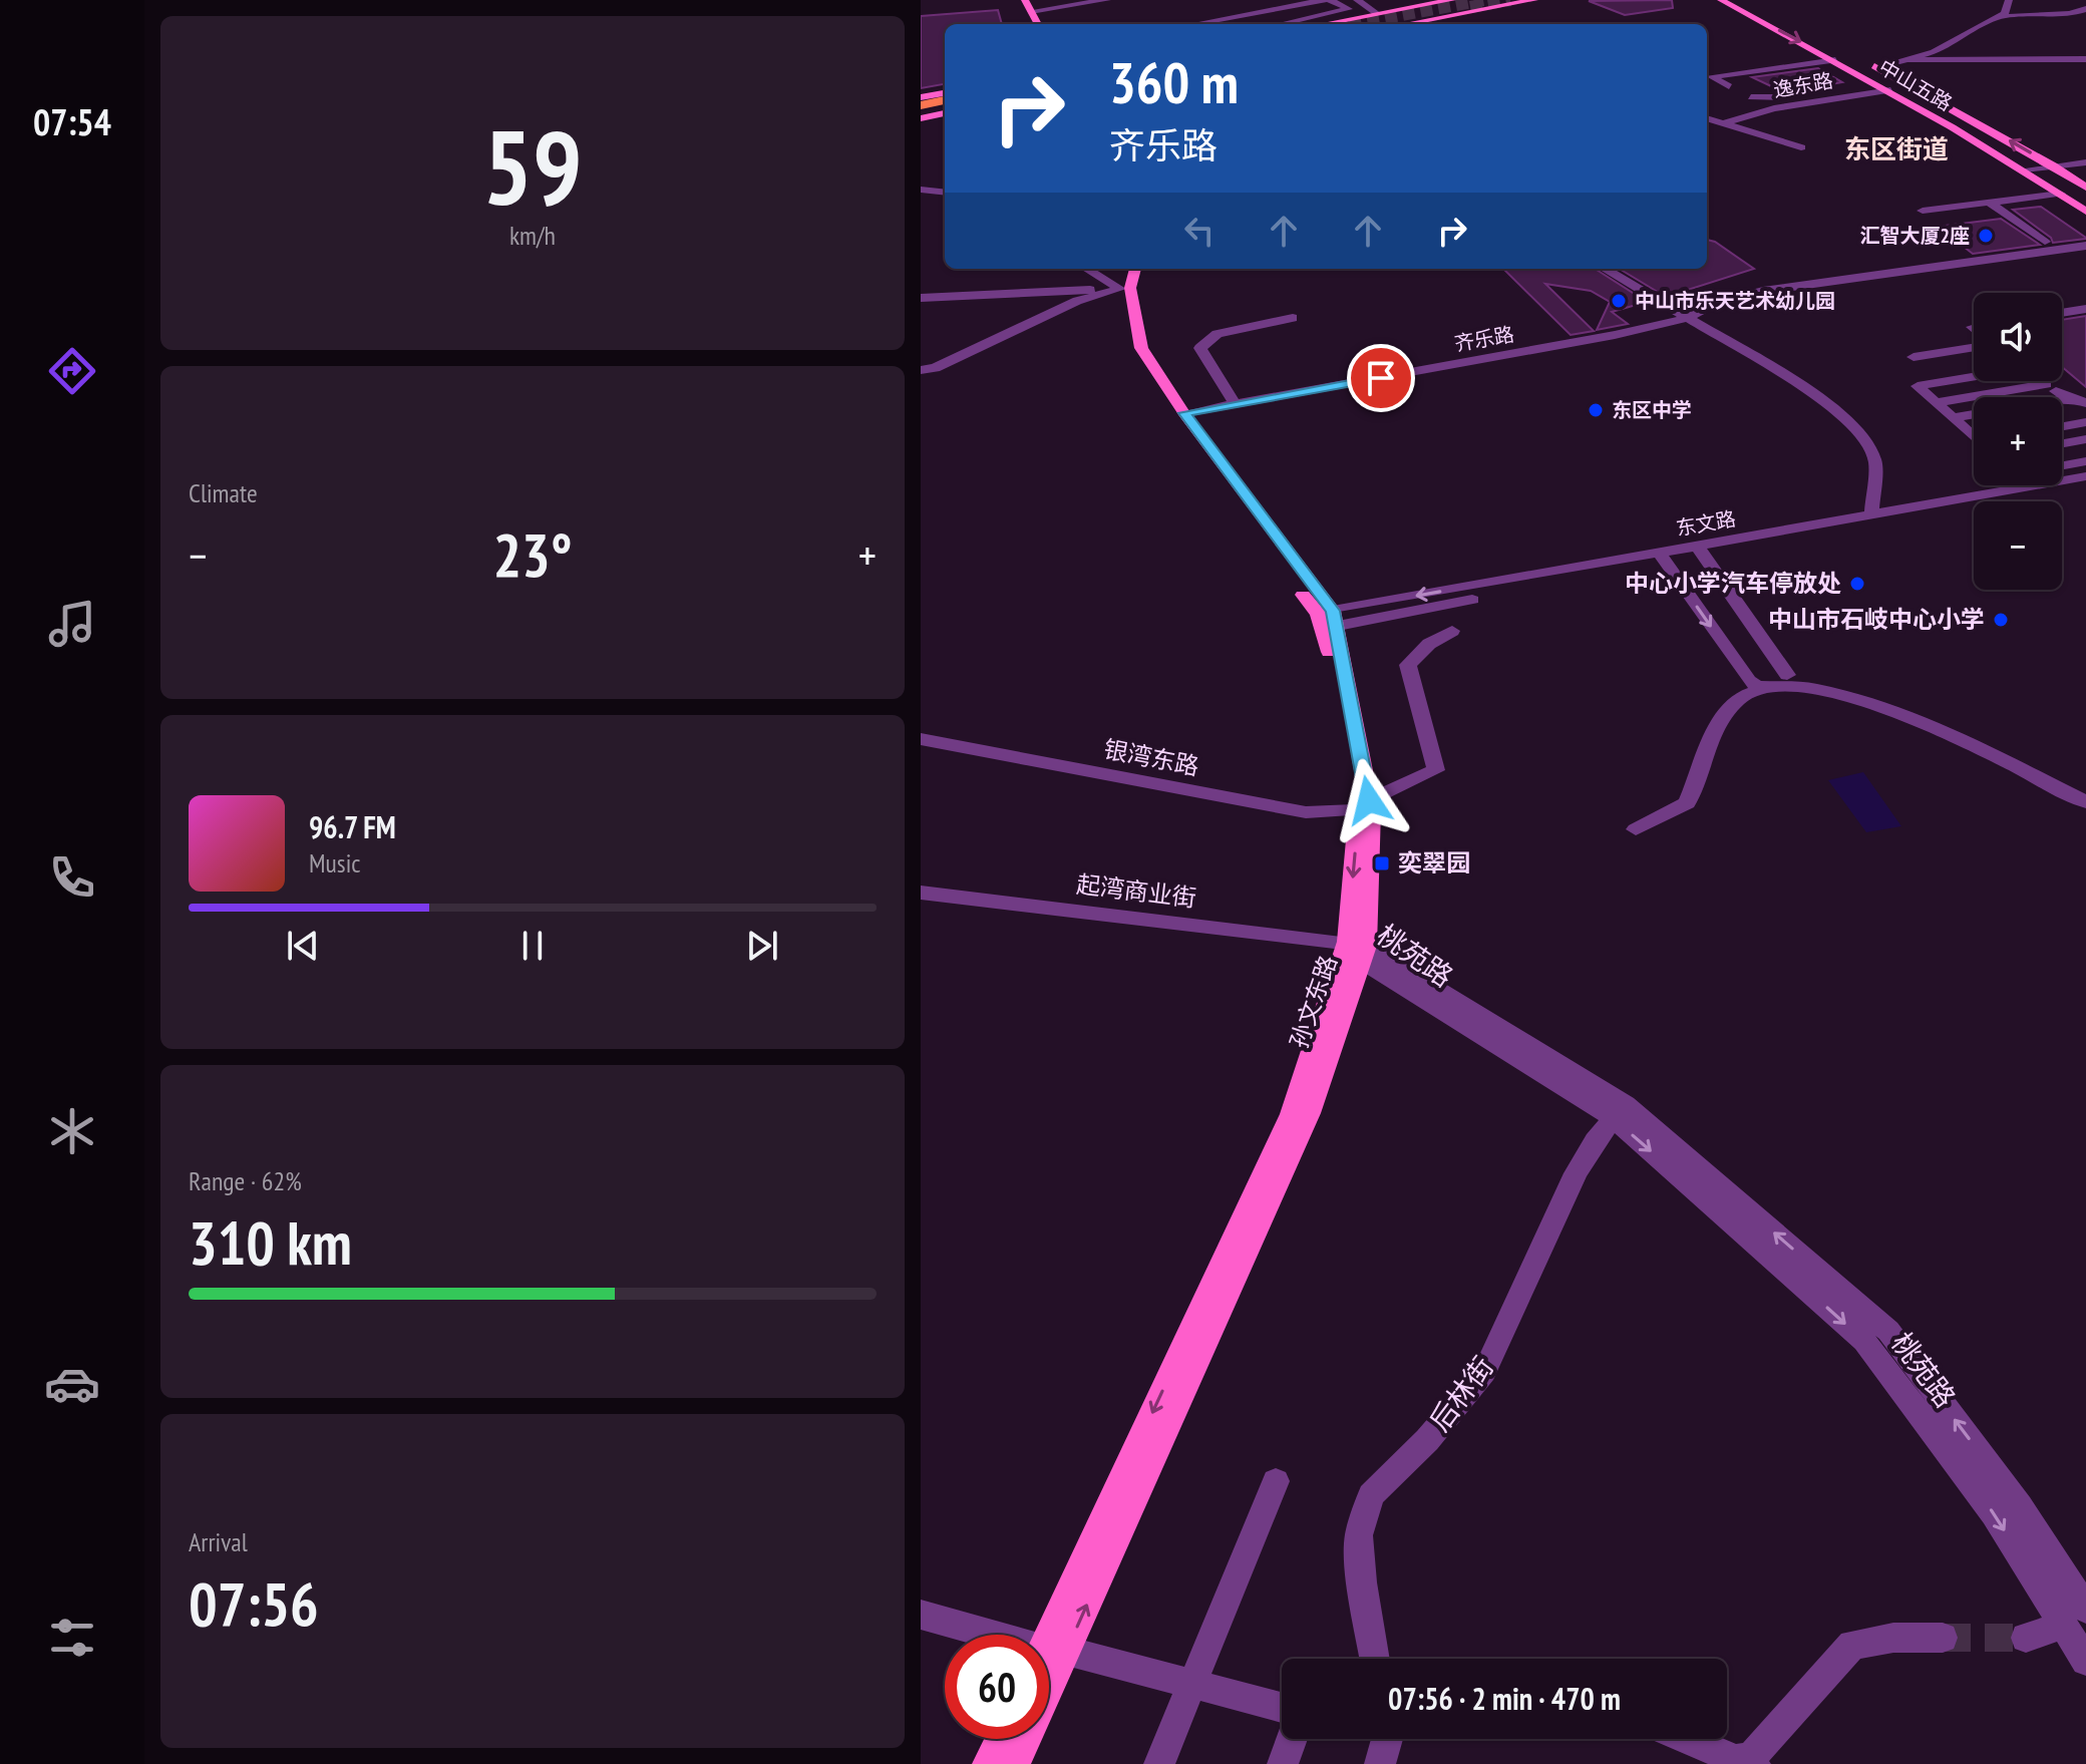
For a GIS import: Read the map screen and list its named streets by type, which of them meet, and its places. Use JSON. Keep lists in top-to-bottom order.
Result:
{
  "streets": {
    "main road": ["中山五路", "孙文东路"],
    "street": [
      "逸东路",
      "齐乐路",
      "东文路",
      "银湾东路",
      "起湾商业街",
      "桃苑路",
      "后林街"
    ]
  },
  "crossings": [
    ["逸东路", "中山五路"],
    ["齐乐路", "孙文东路"],
    ["东文路", "孙文东路"],
    ["银湾东路", "孙文东路"],
    ["起湾商业街", "桃苑路"],
    ["起湾商业街", "孙文东路"],
    ["桃苑路", "孙文东路"],
    ["桃苑路", "后林街"]
  ],
  "districts": ["东区街道"],
  "places": {
    "other": [
      "汇智大厦2座",
      "中山市乐天艺术幼儿园",
      "东区中学",
      "中心小学汽车停放处",
      "中山市石岐中心小学"
    ],
    "transit": ["奕翠园"]
  },
  "page": {
    "tabs": "07:54",
    "tile": [
      ["59", "km/h"],
      "Climate",
      ["Range · 62%", "310 km"],
      ["Arrival", "07:56"]
    ],
    "turn": ["360 m", "齐乐路"],
    "map_buttons": ["+", "−"],
    "heat": ["−", "23°", "+"],
    "song": ["96.7 FM", "Music"],
    "limit": "60",
    "trip": "07:56 · 2 min · 470 m"
  }
}
